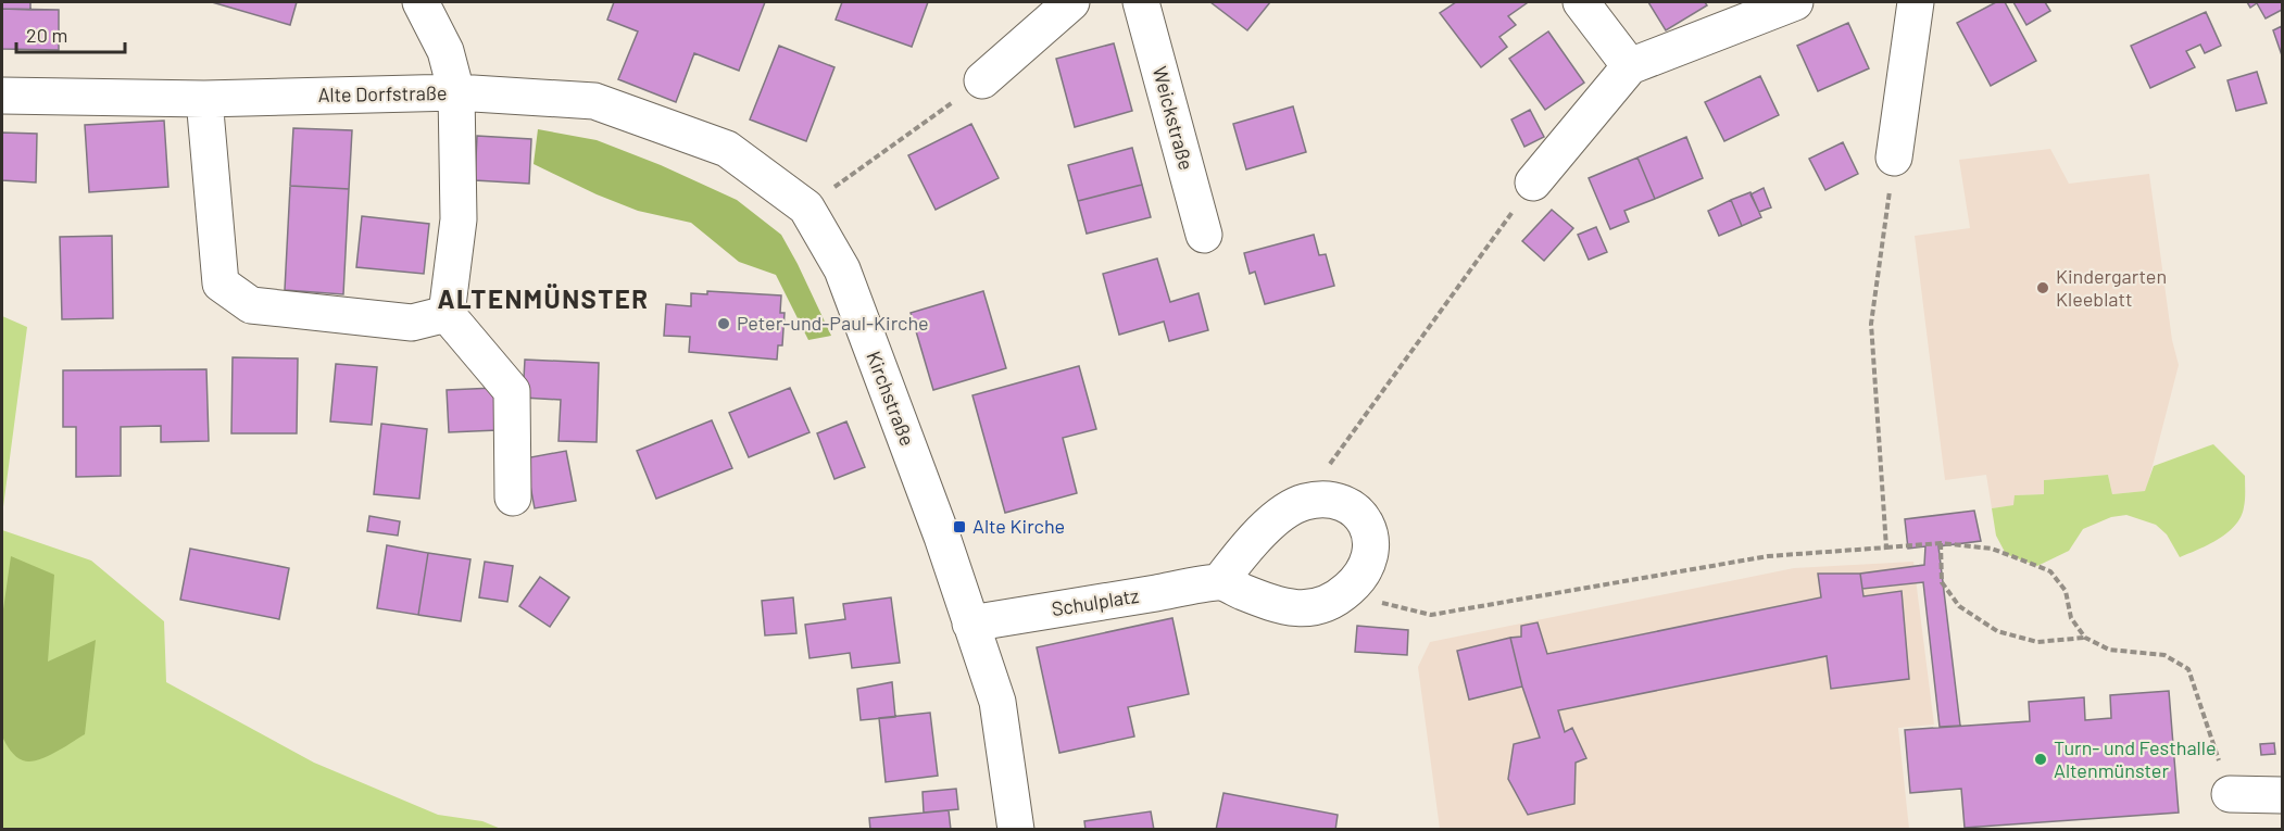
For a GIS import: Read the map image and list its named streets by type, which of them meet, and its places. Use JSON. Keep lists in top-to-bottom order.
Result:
{
  "streets": {
    "street": [
      "Alte Dorfstraße",
      "Weickstraße",
      "Kirchstraße",
      "Schulplatz"
    ]
  },
  "crossings": [
    ["Alte Dorfstraße", "Kirchstraße"],
    ["Kirchstraße", "Schulplatz"]
  ],
  "districts": ["ALTENMÜNSTER"],
  "places": {
    "other": ["Kindergarten Kleeblatt", "Peter-und-Paul-Kirche", "Turn- und Festhalle Altenmünster"],
    "transit": ["Alte Kirche"]
  },
  "scale_bar": "20 m"
}
